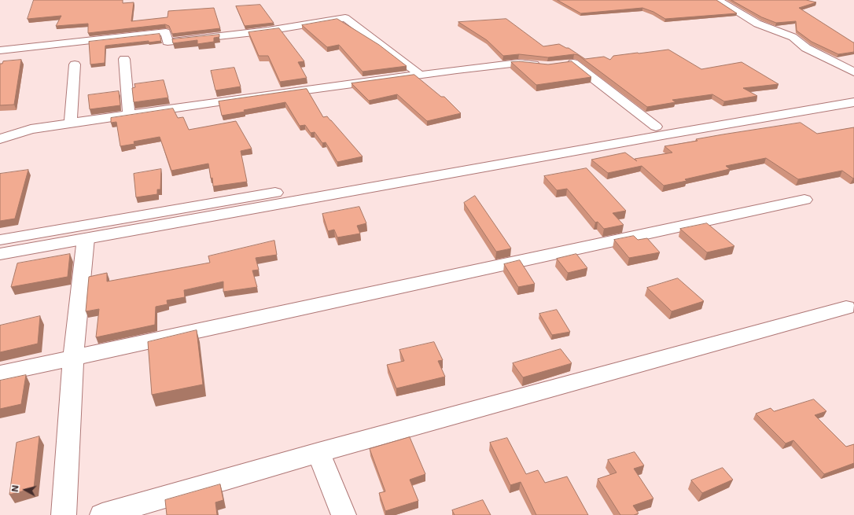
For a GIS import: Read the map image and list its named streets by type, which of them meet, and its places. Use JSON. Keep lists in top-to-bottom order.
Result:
{
  "north": "left"
}
